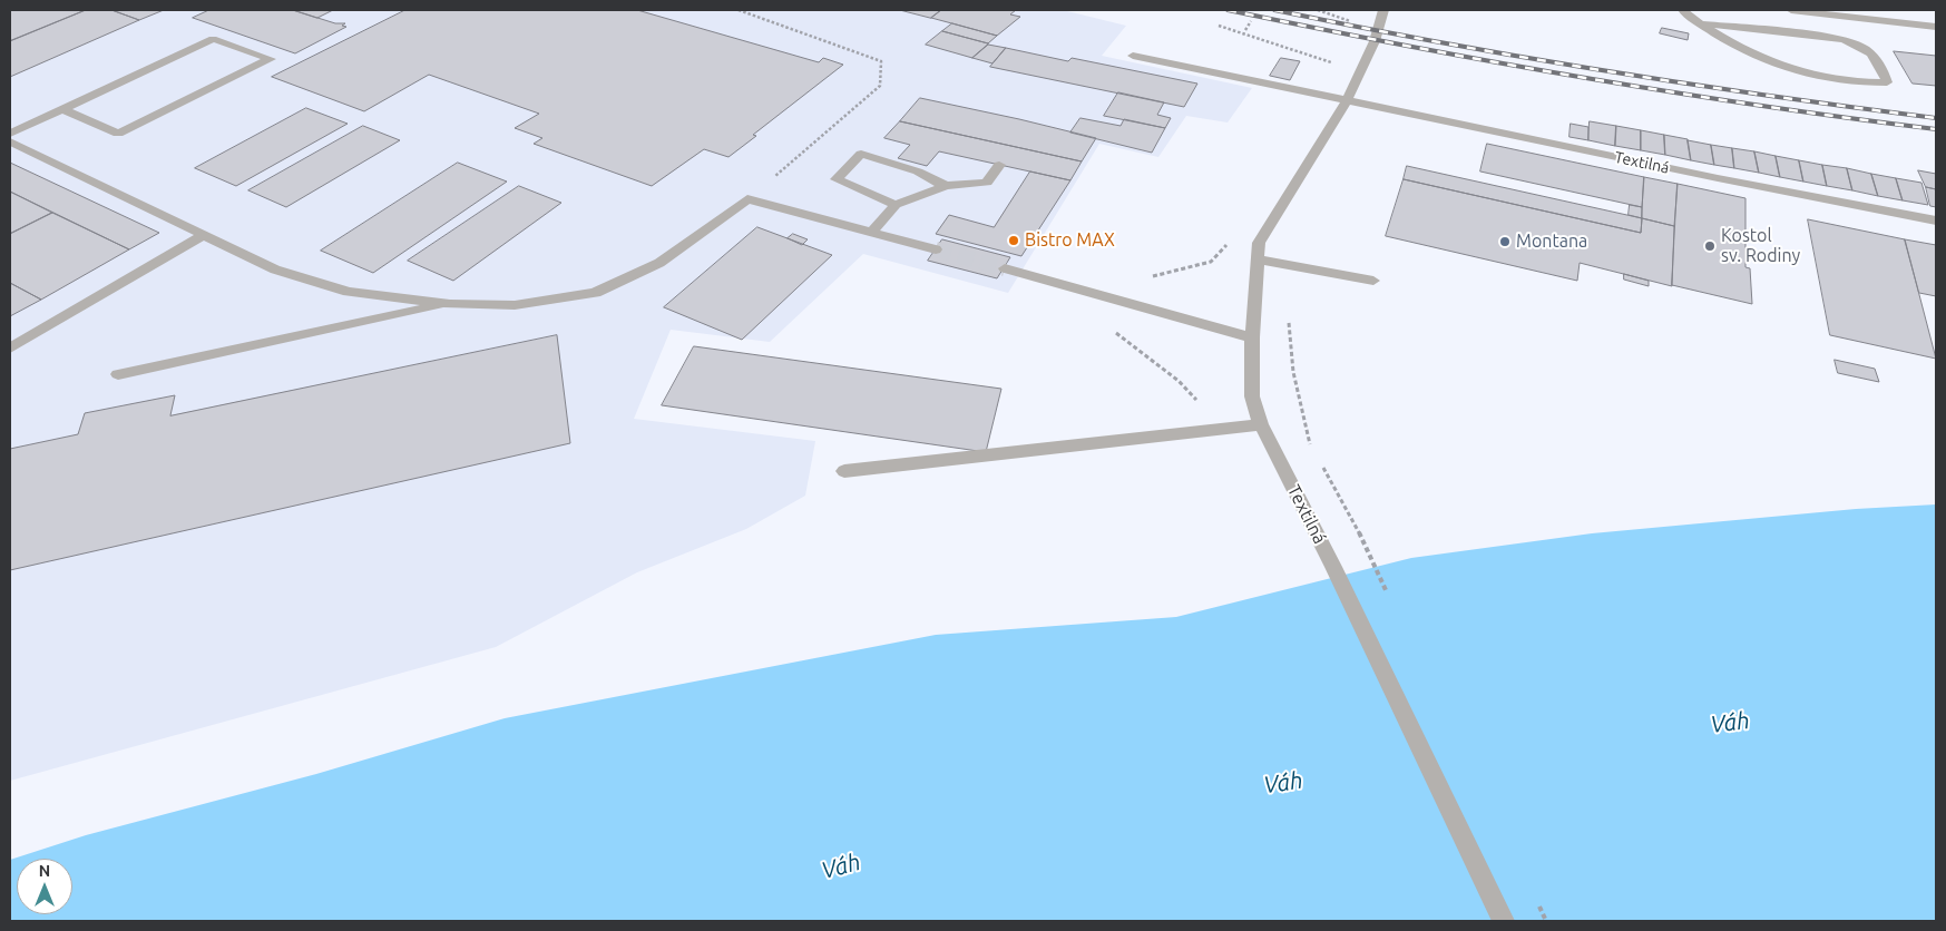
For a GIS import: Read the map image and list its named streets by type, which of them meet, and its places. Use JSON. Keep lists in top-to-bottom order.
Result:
{
  "streets": {
    "street": ["Textilná"]
  },
  "water": ["Váh"],
  "places": ["Bistro MAX", "Montana", "Kostol sv. Rodiny"],
  "north": "top"
}
